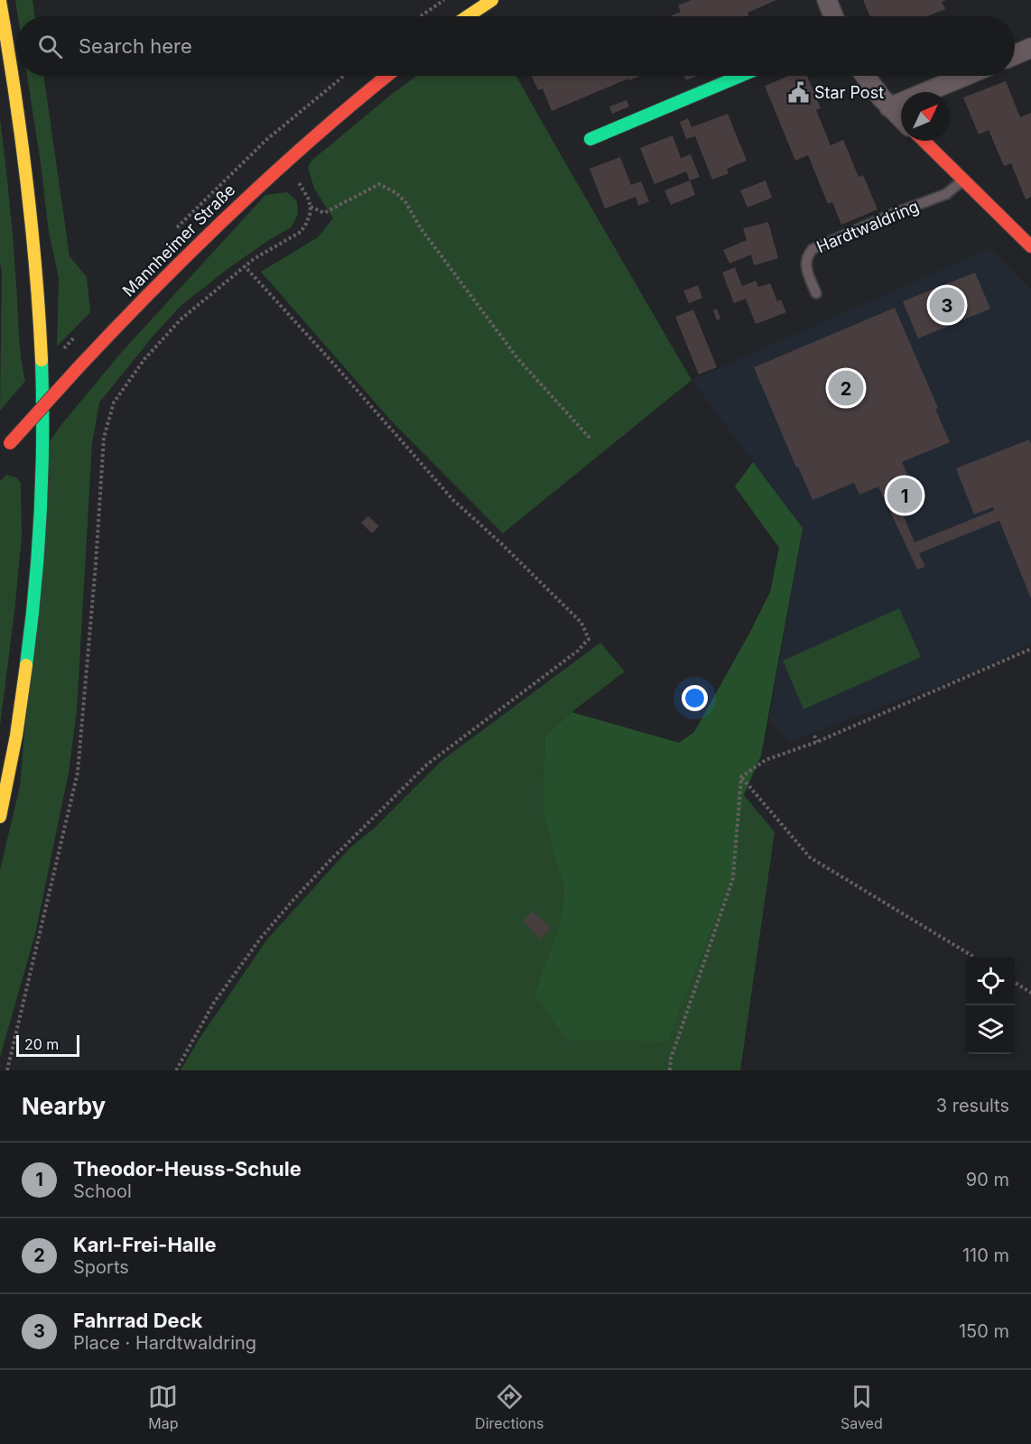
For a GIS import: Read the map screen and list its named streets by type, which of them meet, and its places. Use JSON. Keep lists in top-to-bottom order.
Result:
{
  "streets": {
    "street": ["Mannheimer Straße"],
    "lane": ["Hardtwaldring"]
  },
  "places": {
    "public building": ["Star Post"]
  },
  "scale_bar": "20 m",
  "north": "top right",
  "page": {
    "search": "Search here",
    "pins": ["3", "2", "1"],
    "scale": "20 m",
    "heading": ["Nearby", "3 results"],
    "list": [
      {
        "mark": "1",
        "name": "Theodor-Heuss-Schule",
        "note": "School",
        "value": "90 m"
      },
      {
        "mark": "2",
        "name": "Karl-Frei-Halle",
        "note": "Sports",
        "value": "110 m"
      },
      {
        "mark": "3",
        "name": "Fahrrad Deck",
        "note": "Place · Hardtwaldring",
        "value": "150 m"
      }
    ],
    "nav": ["Map", "Directions", "Saved"]
  }
}
